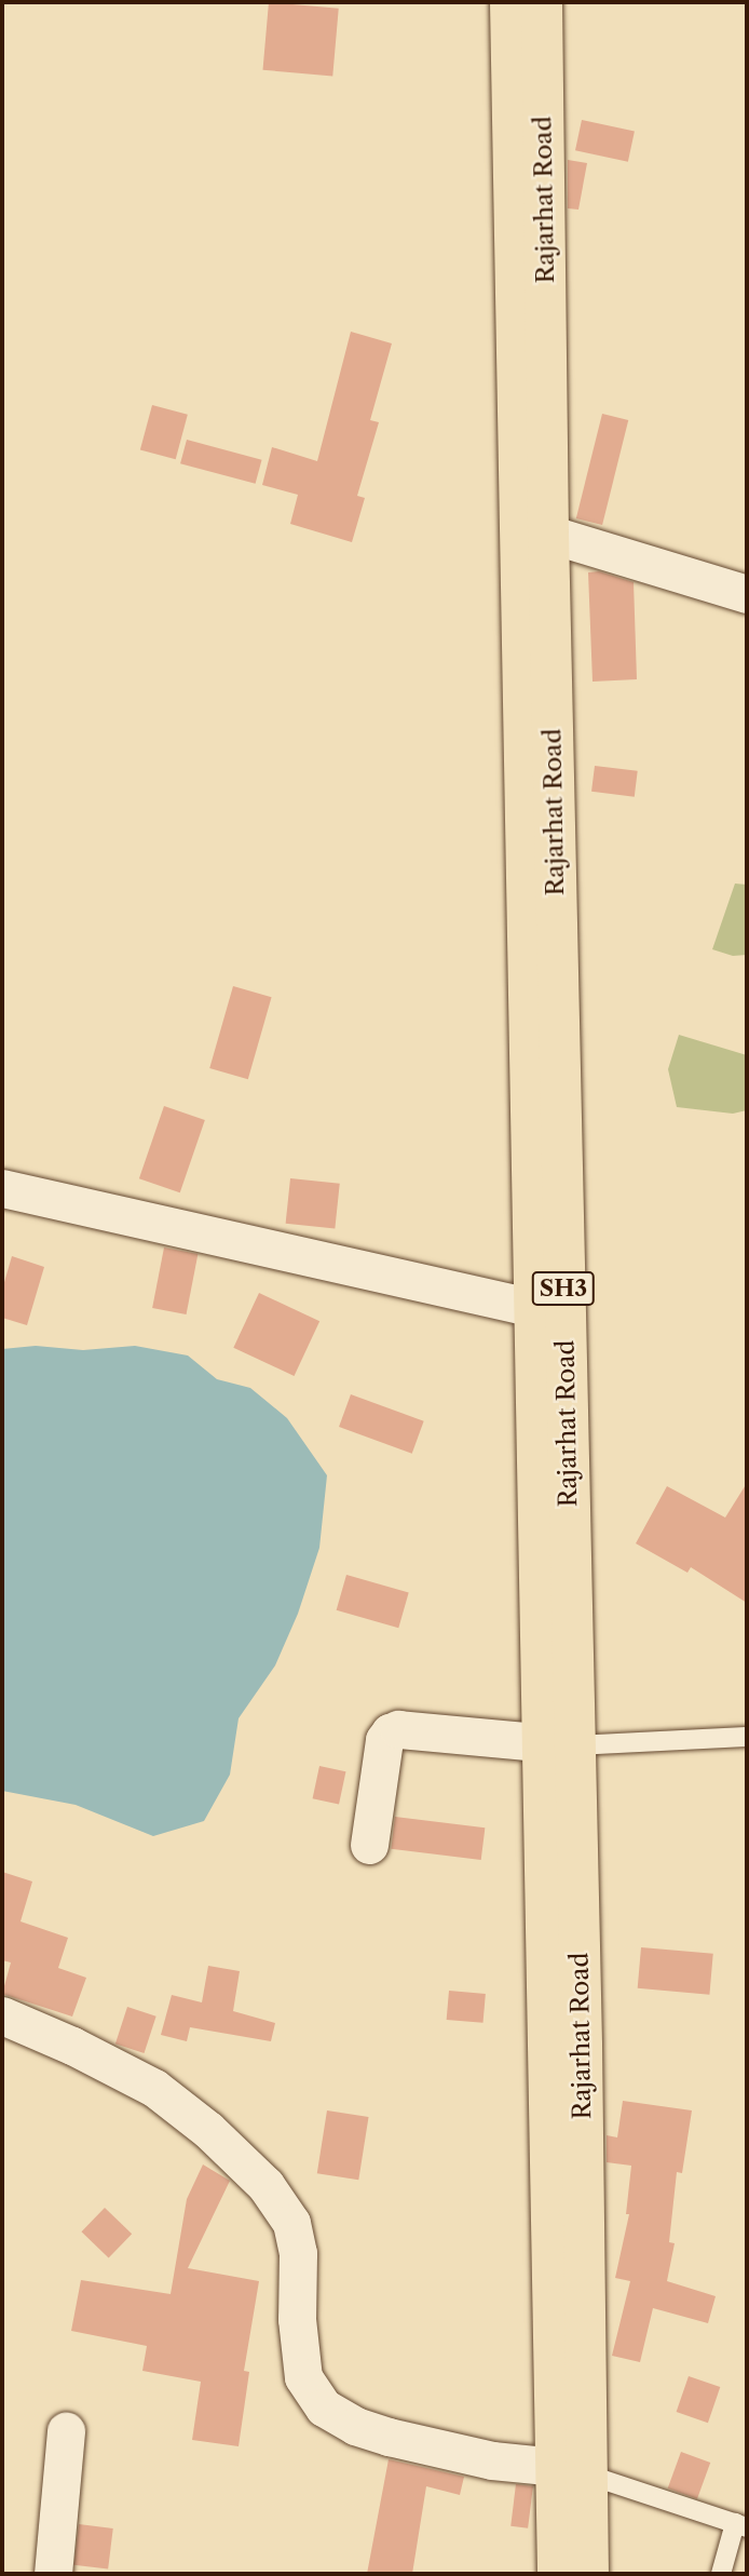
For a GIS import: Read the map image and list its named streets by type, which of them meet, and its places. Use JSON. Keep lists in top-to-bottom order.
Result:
{
  "streets": {
    "main road": ["Rajarhat Road", "SH3"]
  }
}
